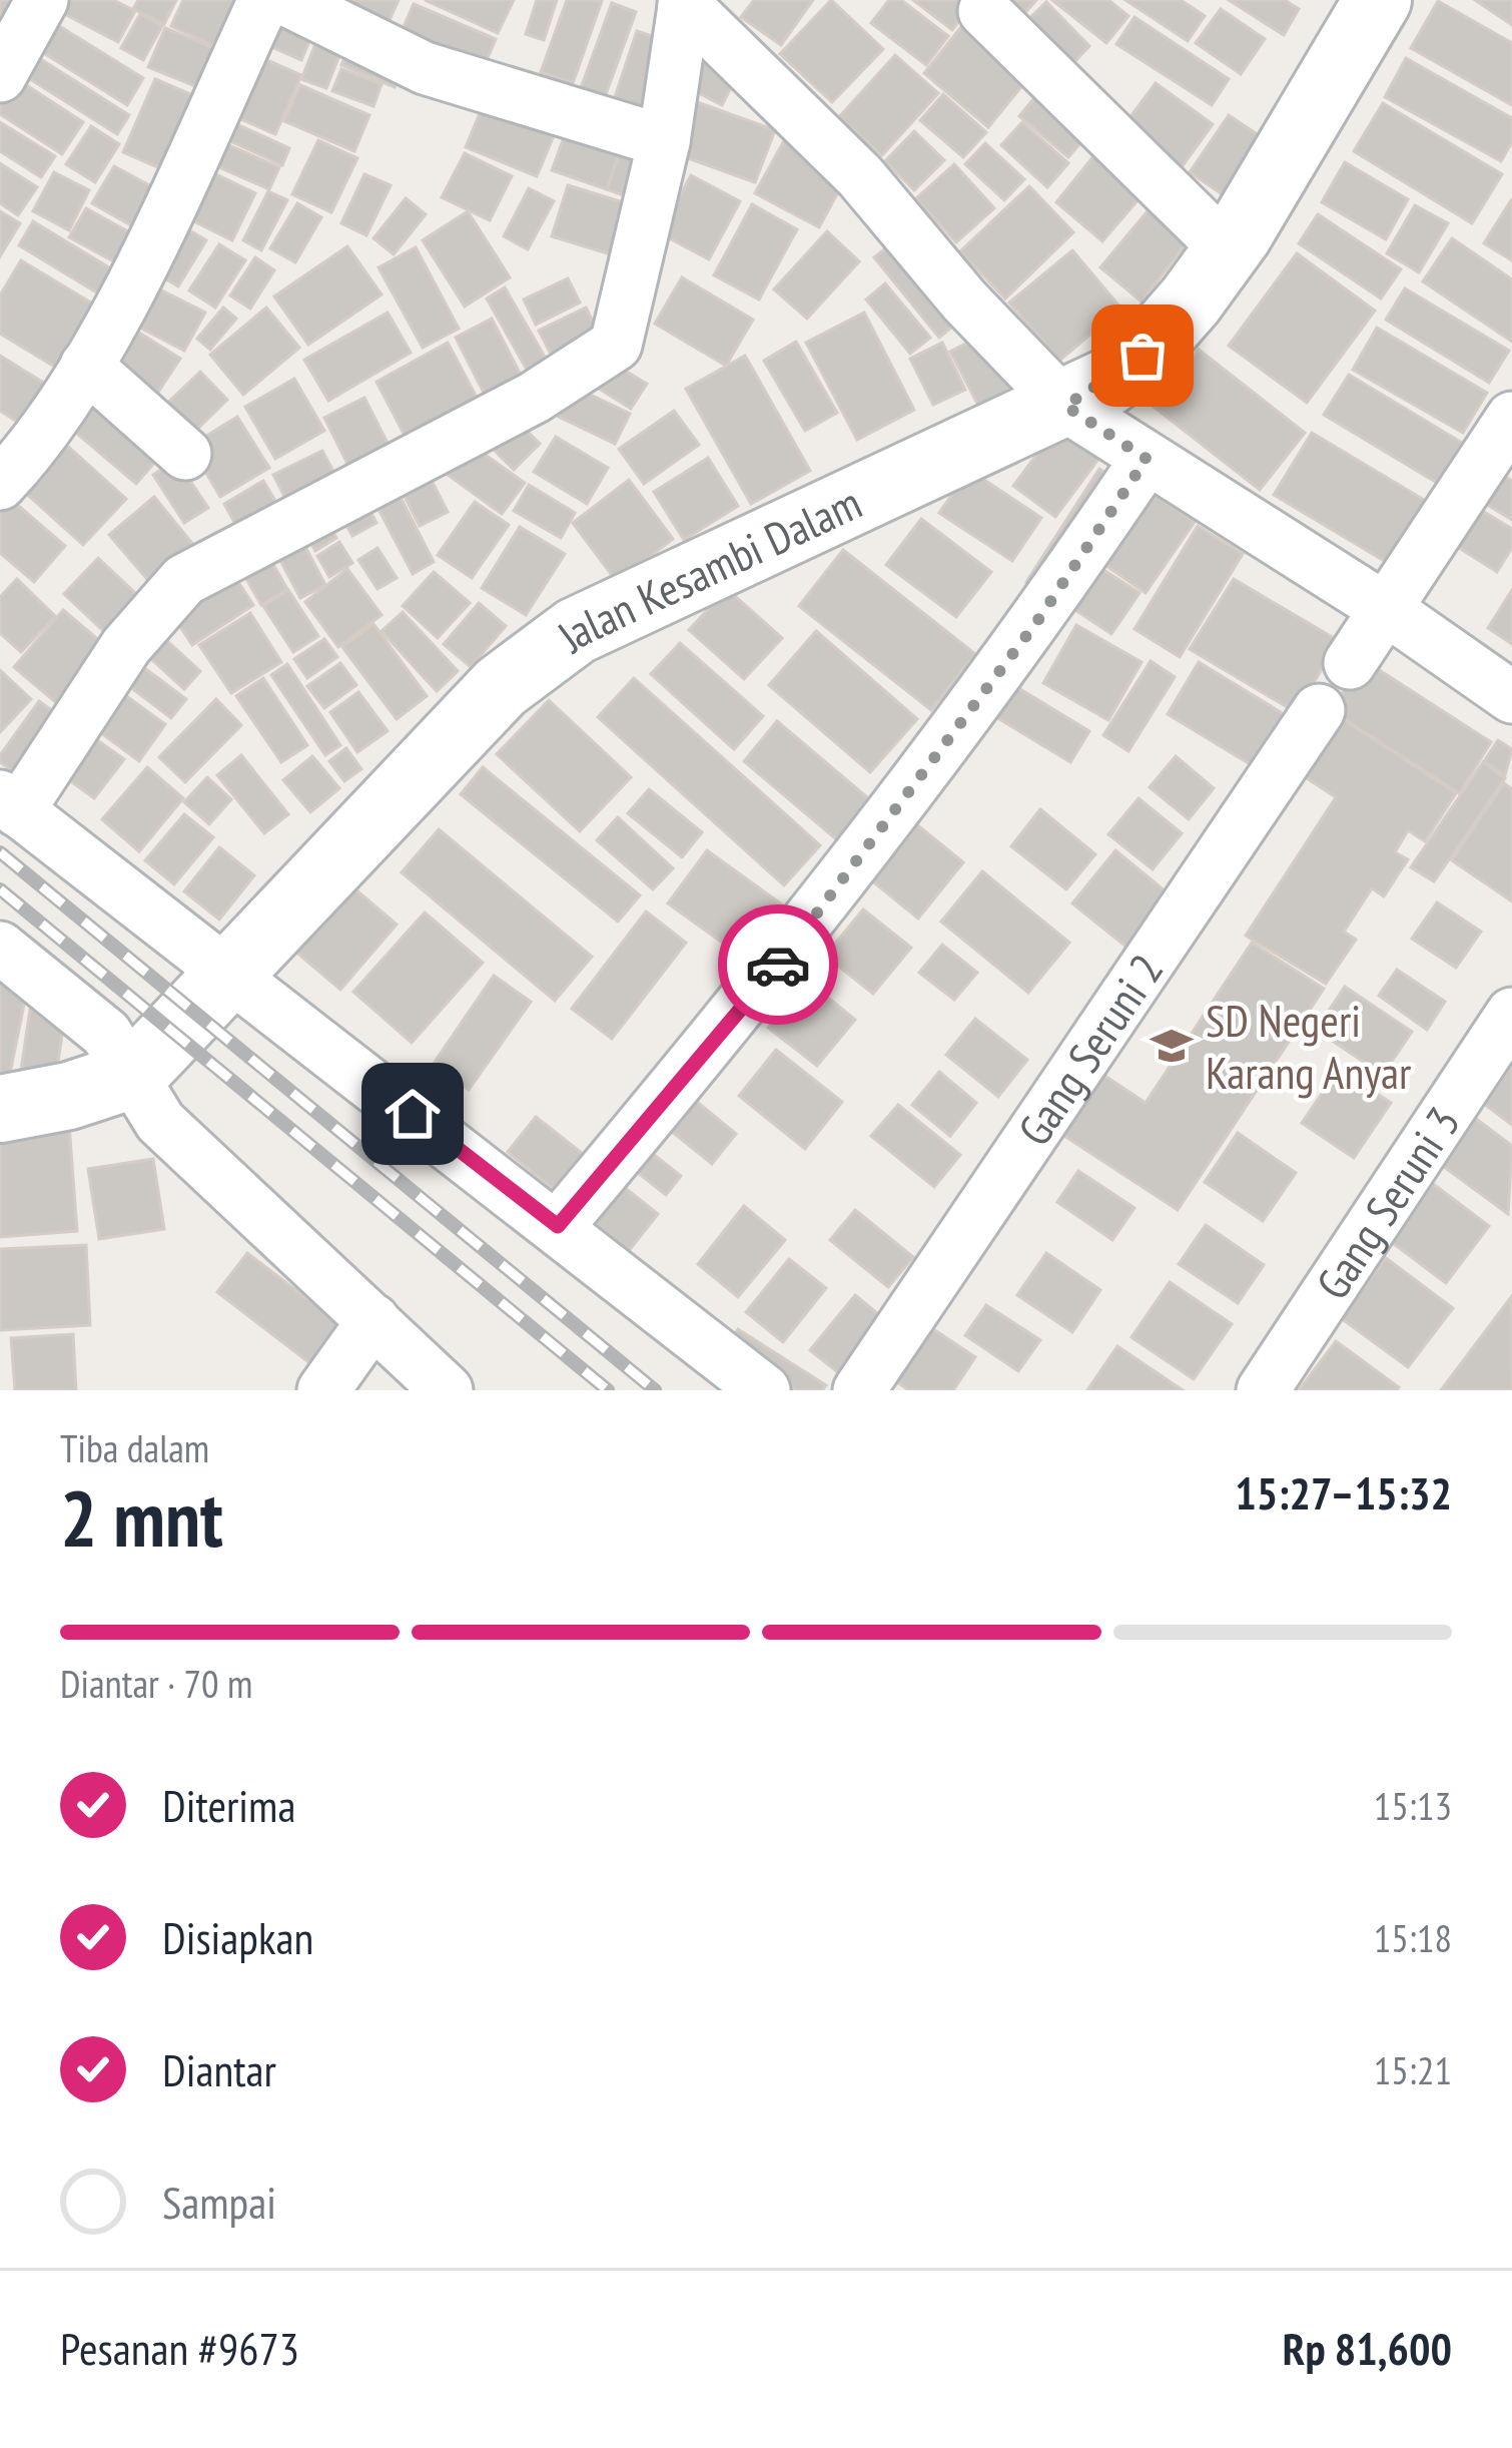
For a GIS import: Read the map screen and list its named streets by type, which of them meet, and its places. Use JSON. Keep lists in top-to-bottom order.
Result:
{
  "streets": {
    "street": ["Jalan Kesambi Dalam", "Gang Seruni 2", "Gang Seruni 3"]
  },
  "places": {
    "school or university": ["SD Negeri Karang Anyar"]
  },
  "page": {
    "heading": ["2 mnt", "Tiba dalam", "15:27–15:32"],
    "panel": ["Pesanan #9673", "Rp 81,600"],
    "bar": "Diantar · 70 m",
    "list": [
      ["Diterima", "15:13"],
      ["Disiapkan", "15:18"],
      ["Diantar", "15:21"],
      "Sampai"
    ]
  }
}
